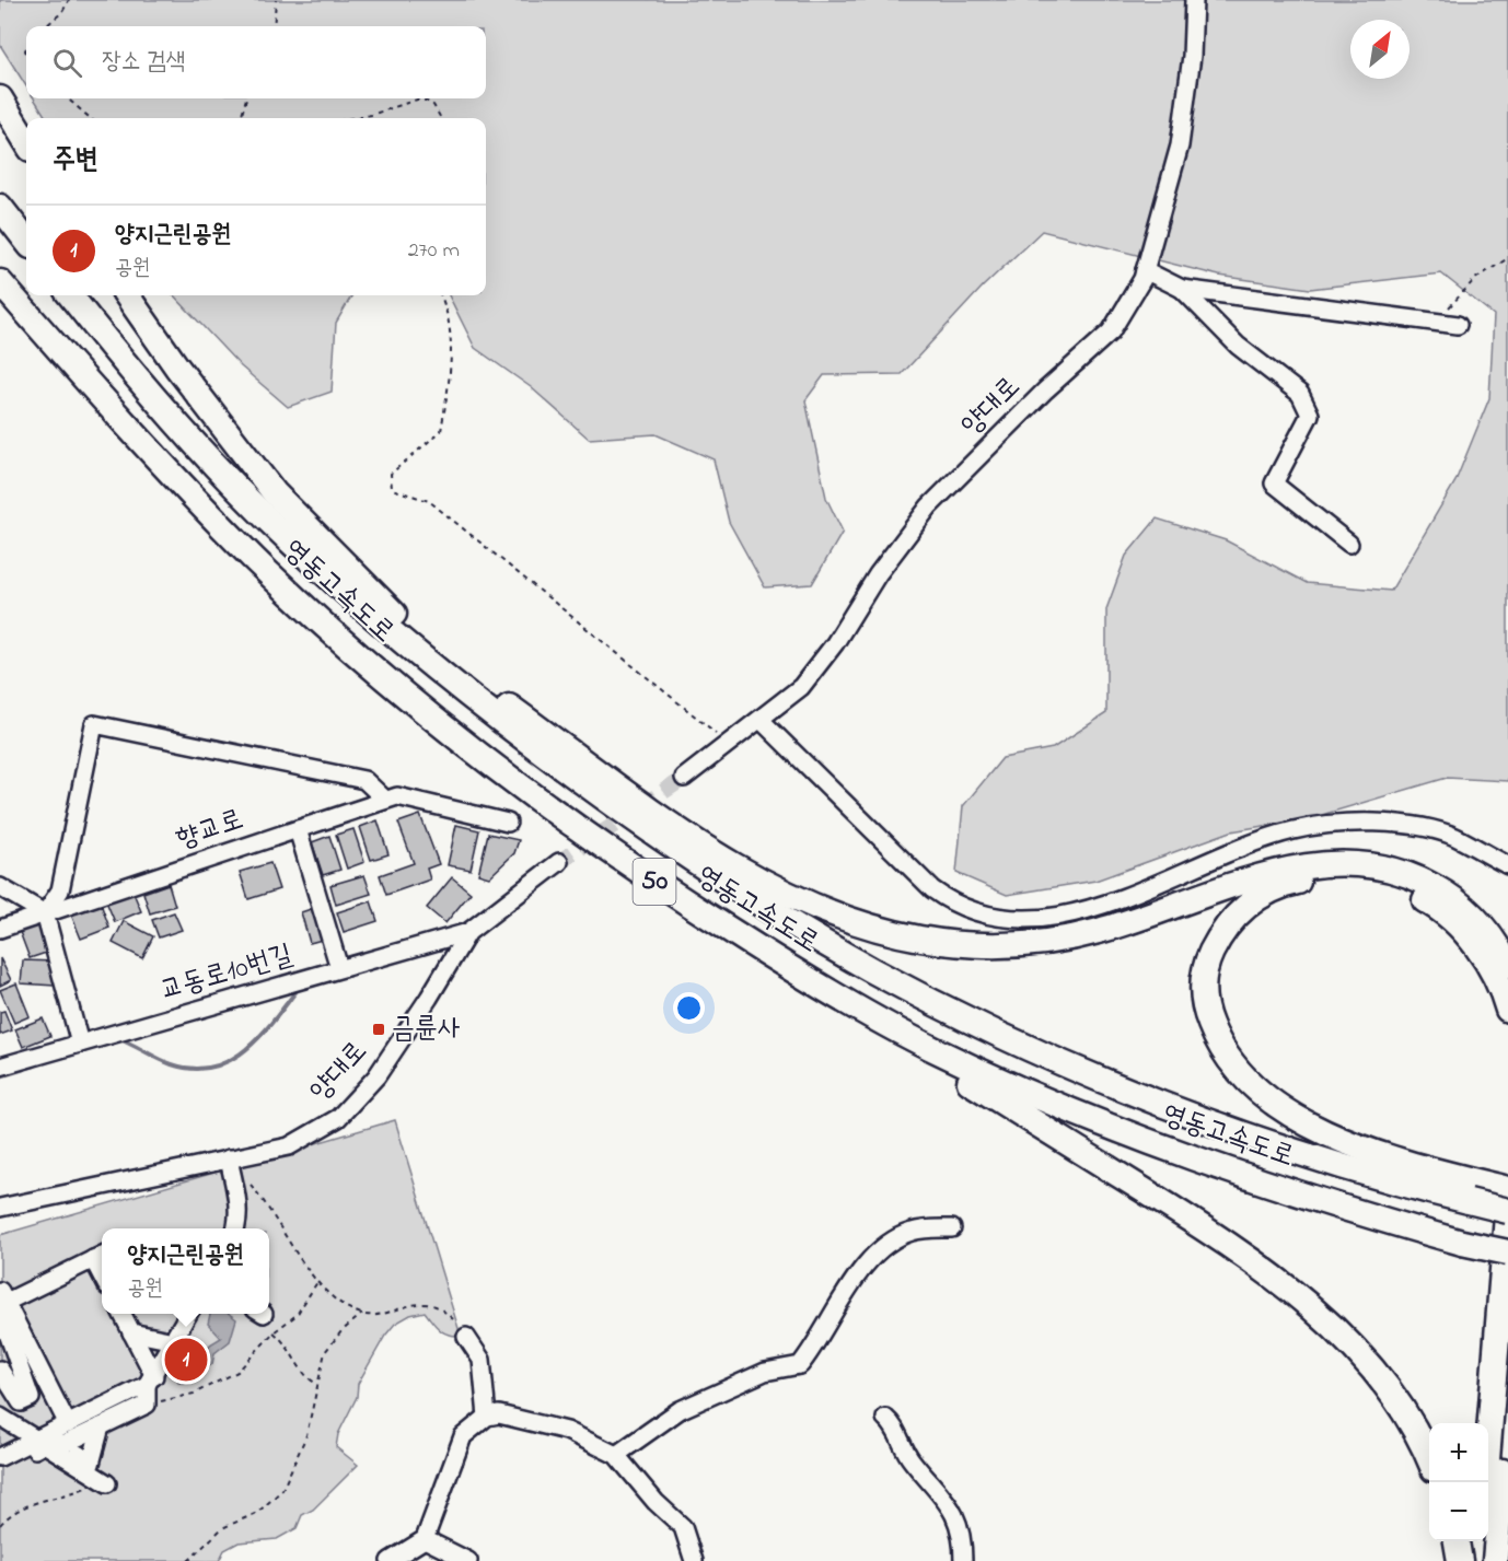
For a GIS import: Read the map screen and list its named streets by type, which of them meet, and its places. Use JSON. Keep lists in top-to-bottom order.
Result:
{
  "streets": {
    "highway": ["영동고속도로", "50"],
    "street": ["양대로", "향교로", "교동로10번길"]
  },
  "crossings": [
    ["양대로", "교동로10번길"]
  ],
  "places": {
    "transit": ["금륜사"]
  },
  "north": "top right",
  "page": {
    "search": "장소 검색",
    "heading": "주변",
    "list": [
      {
        "mark": "1",
        "name": "양지근린공원",
        "note": "공원",
        "value": "270 m"
      }
    ],
    "popup": ["양지근린공원", "공원"],
    "pins": "1",
    "map_buttons": ["+", "−"]
  }
}
